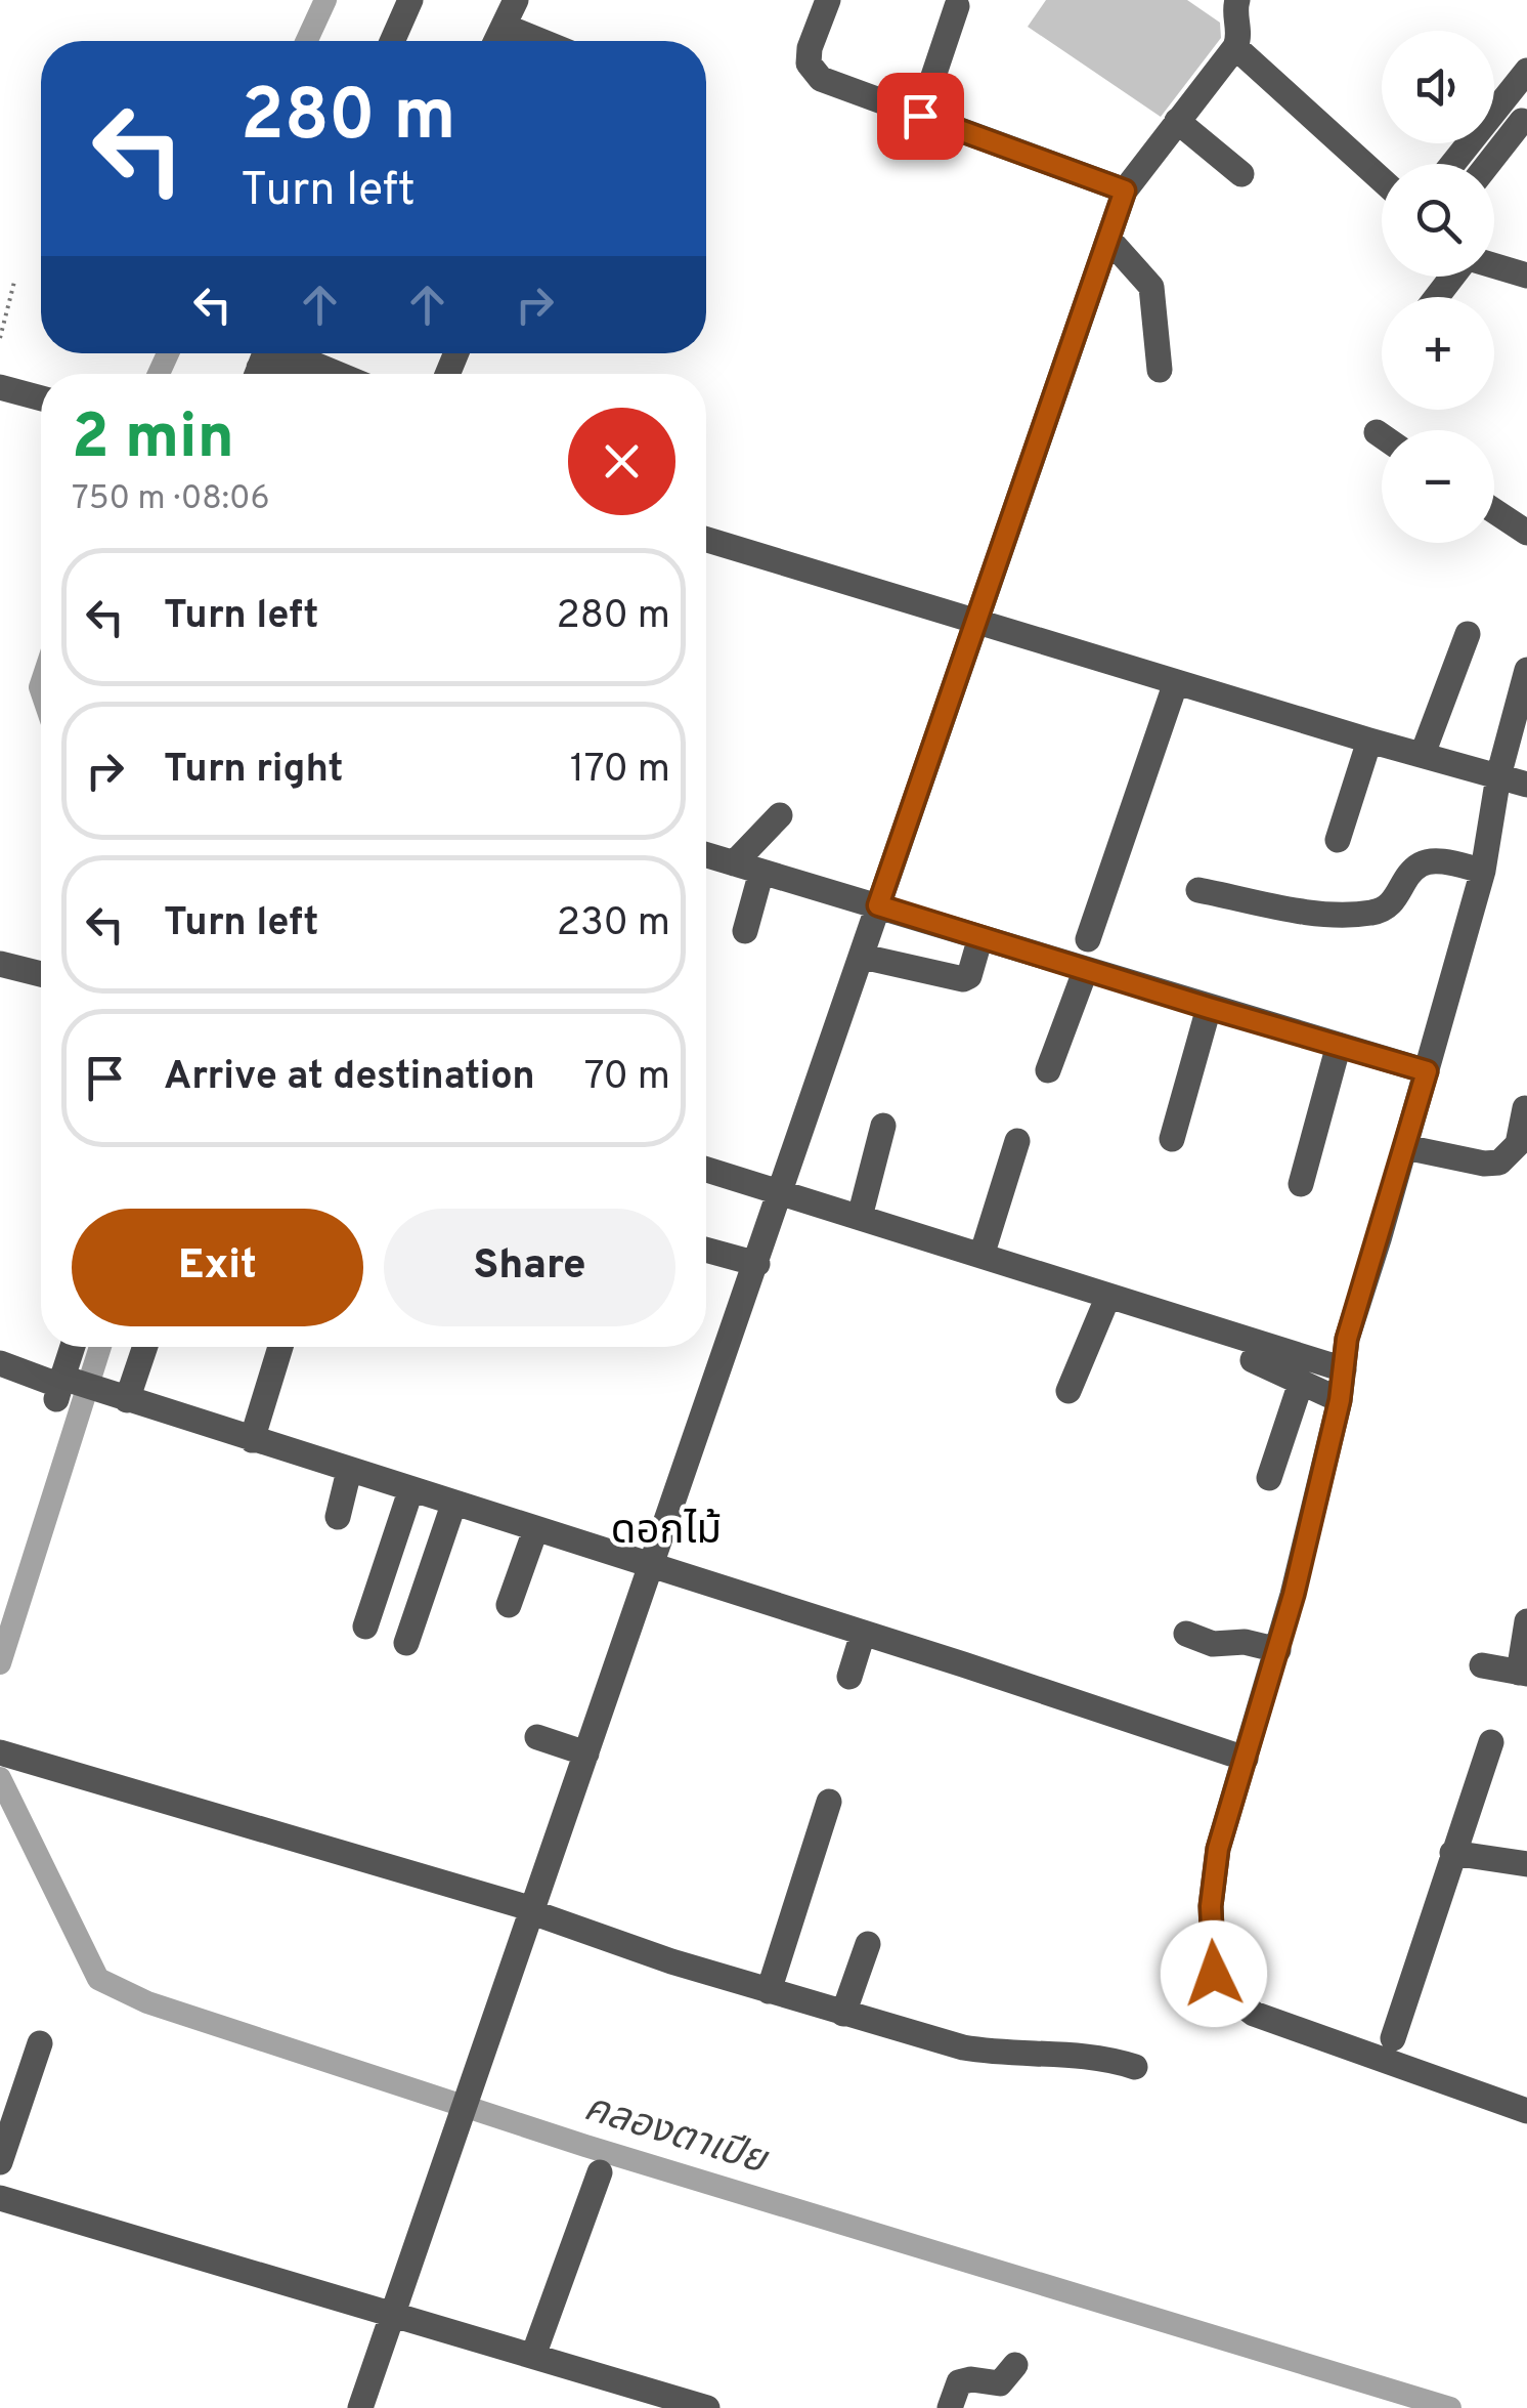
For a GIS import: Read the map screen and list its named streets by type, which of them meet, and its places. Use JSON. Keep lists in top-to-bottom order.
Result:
{
  "districts": ["ดอกไม้"],
  "water": ["คลองตาเปีย"],
  "page": {
    "map_buttons": ["+", "−"],
    "turn": ["280 m", "Turn left"],
    "heading": ["2 min", "750 m · 08:06"],
    "list": [
      {
        "name": "Turn left",
        "value": "280 m"
      },
      {
        "name": "Turn right",
        "value": "170 m"
      },
      {
        "name": "Turn left",
        "value": "230 m"
      },
      {
        "name": "Arrive at destination",
        "value": "70 m"
      }
    ],
    "buttons": ["Exit", "Share"]
  }
}
